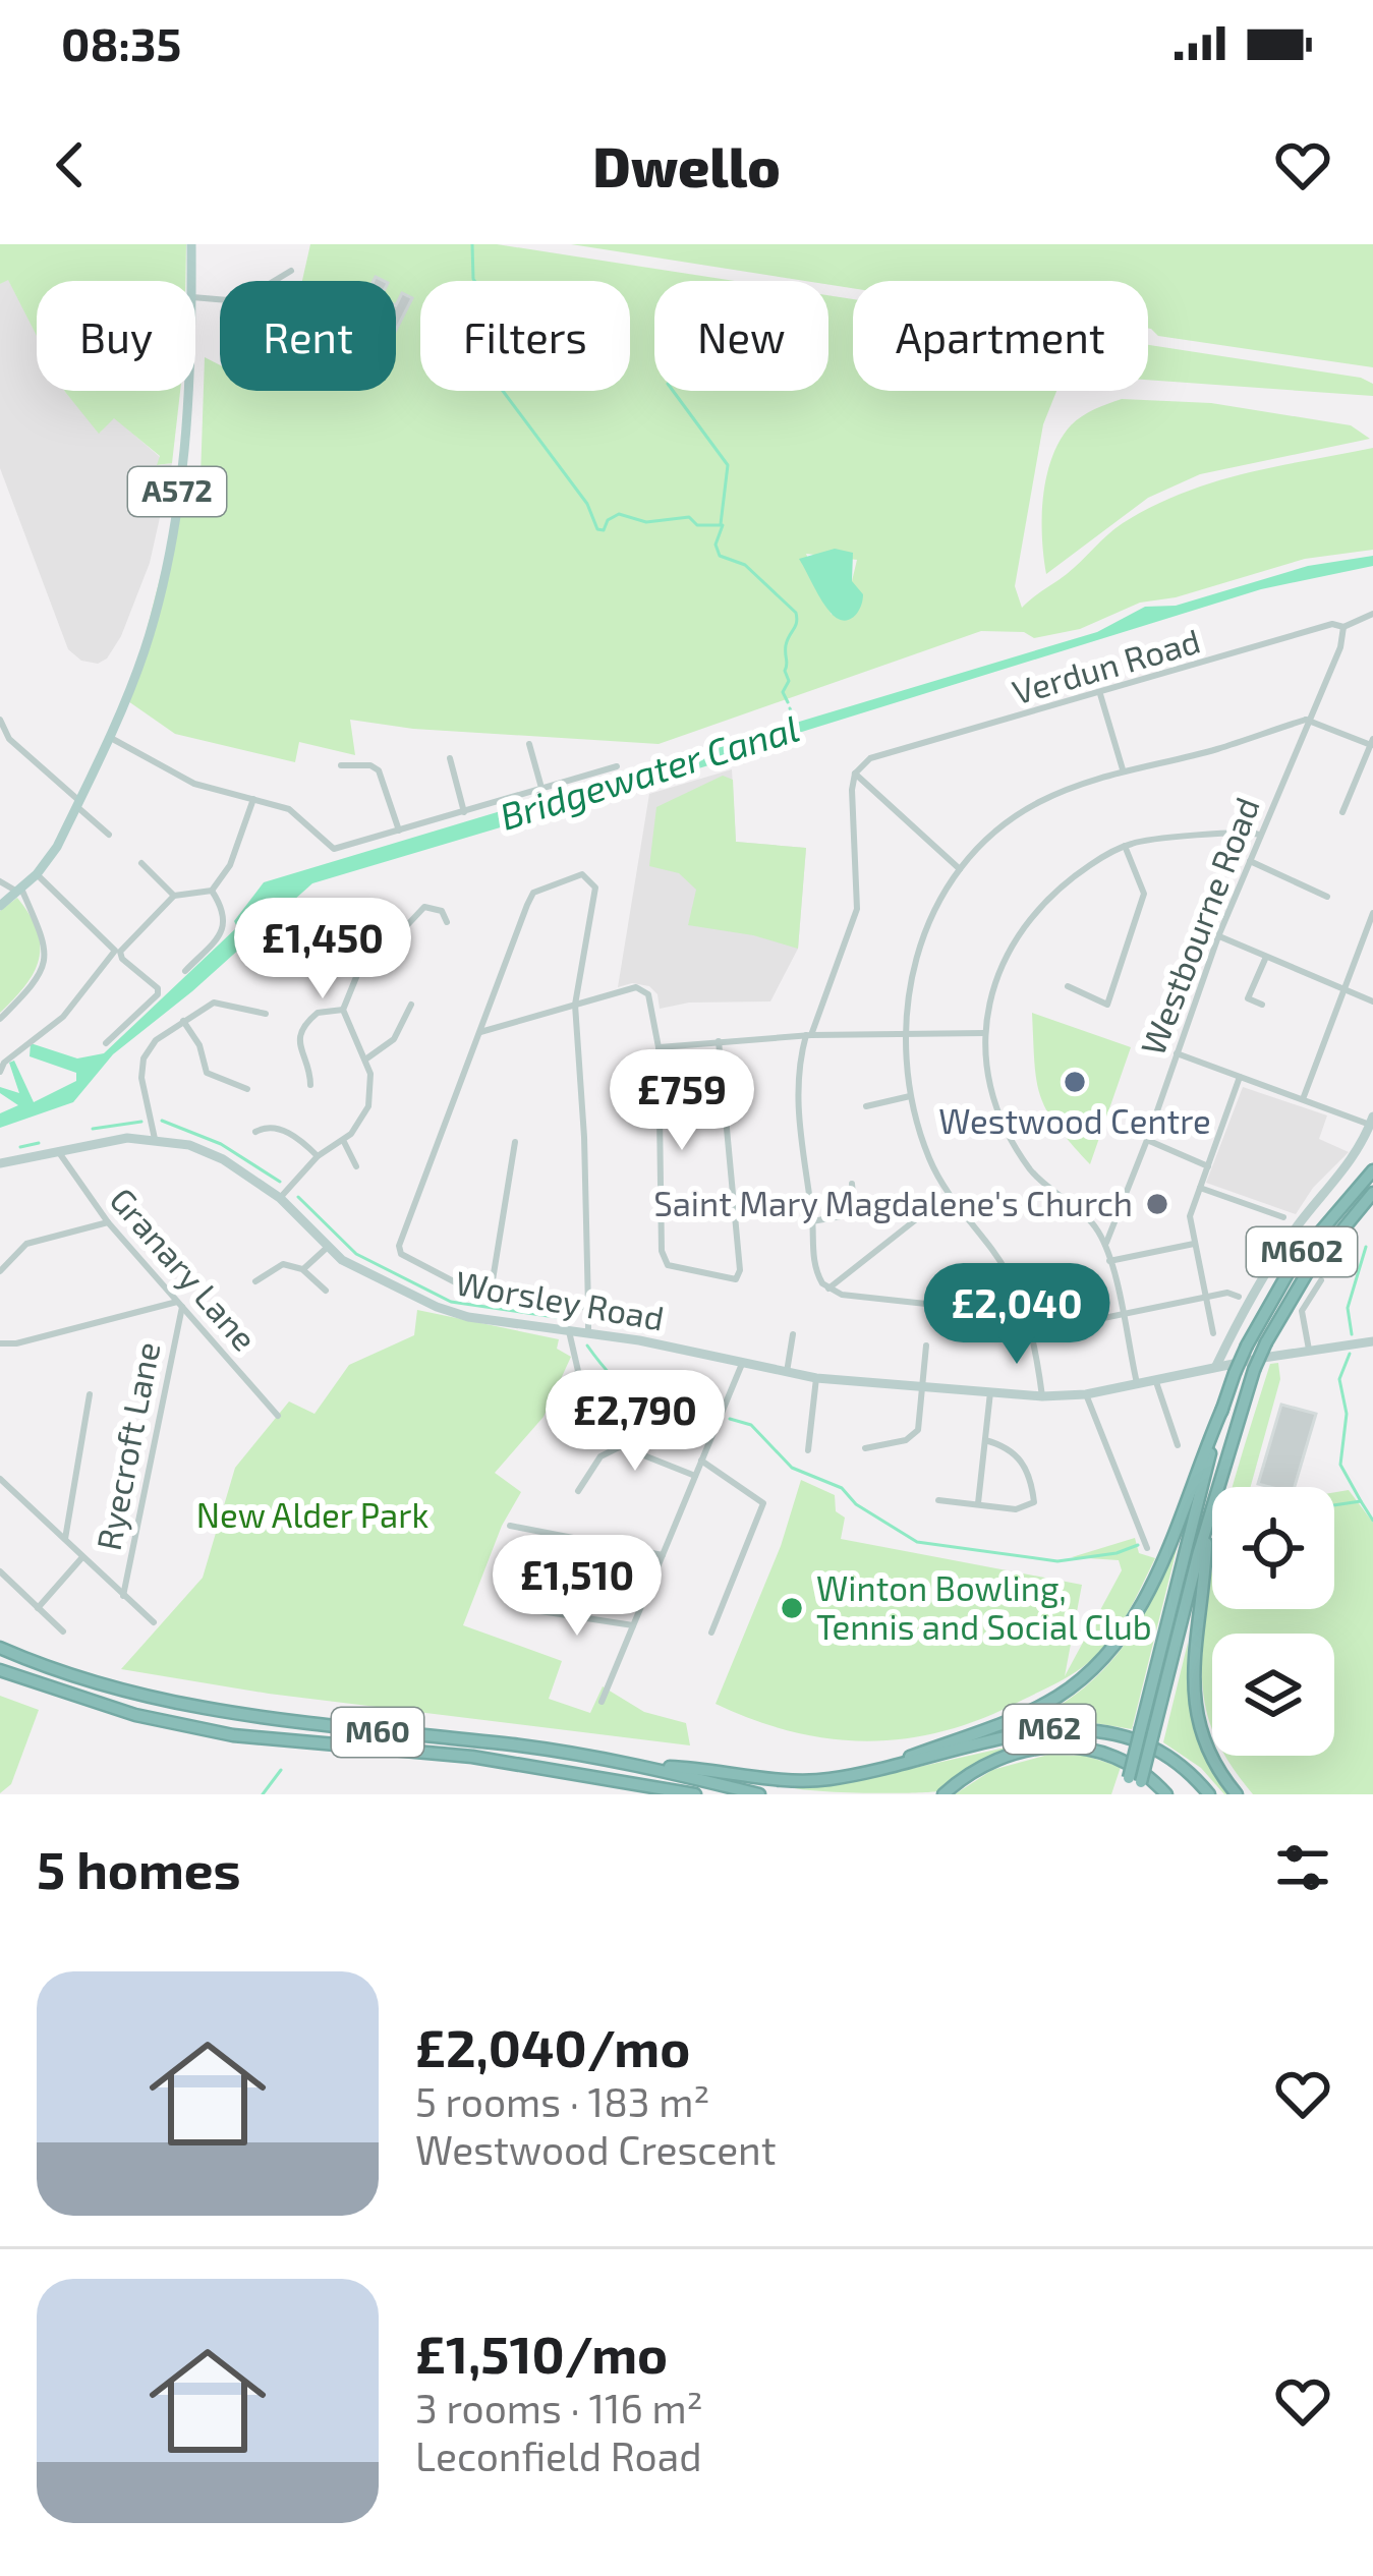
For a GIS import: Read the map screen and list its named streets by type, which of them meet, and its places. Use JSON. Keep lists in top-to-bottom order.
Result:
{
  "streets": {
    "highway": ["M602", "M62", "M60"],
    "main road": ["A572", "Worsley Road"],
    "street": [
      "Verdun Road",
      "Westbourne Road",
      "Granary Lane",
      "Ryecroft Lane"
    ]
  },
  "crossings": [
    ["Verdun Road", "Westbourne Road"],
    ["M602", "M62"],
    ["M602", "M60"],
    ["Granary Lane", "Worsley Road"],
    ["Granary Lane", "Ryecroft Lane"],
    ["M62", "M60"]
  ],
  "water": ["Bridgewater Canal"],
  "parks": ["New Alder Park"],
  "places": ["Westwood Centre", "Saint Mary Magdalene's Church", "Winton Bowling, Tennis and Social Club"],
  "page": {
    "status": "08:35",
    "header": "Dwello",
    "chip": [
      "Buy",
      "Rent",
      "Filters",
      "New",
      "Apartment"
    ],
    "price": [
      "£1,450",
      "£759",
      "£2,040",
      "£2,790",
      "£1,510"
    ],
    "heading": "5 homes",
    "list": [
      {
        "name": "£2,040/mo",
        "note": "5 rooms · 183 m² · Westwood Crescent"
      },
      {
        "name": "£1,510/mo",
        "note": "3 rooms · 116 m² · Leconfield Road"
      }
    ]
  }
}
